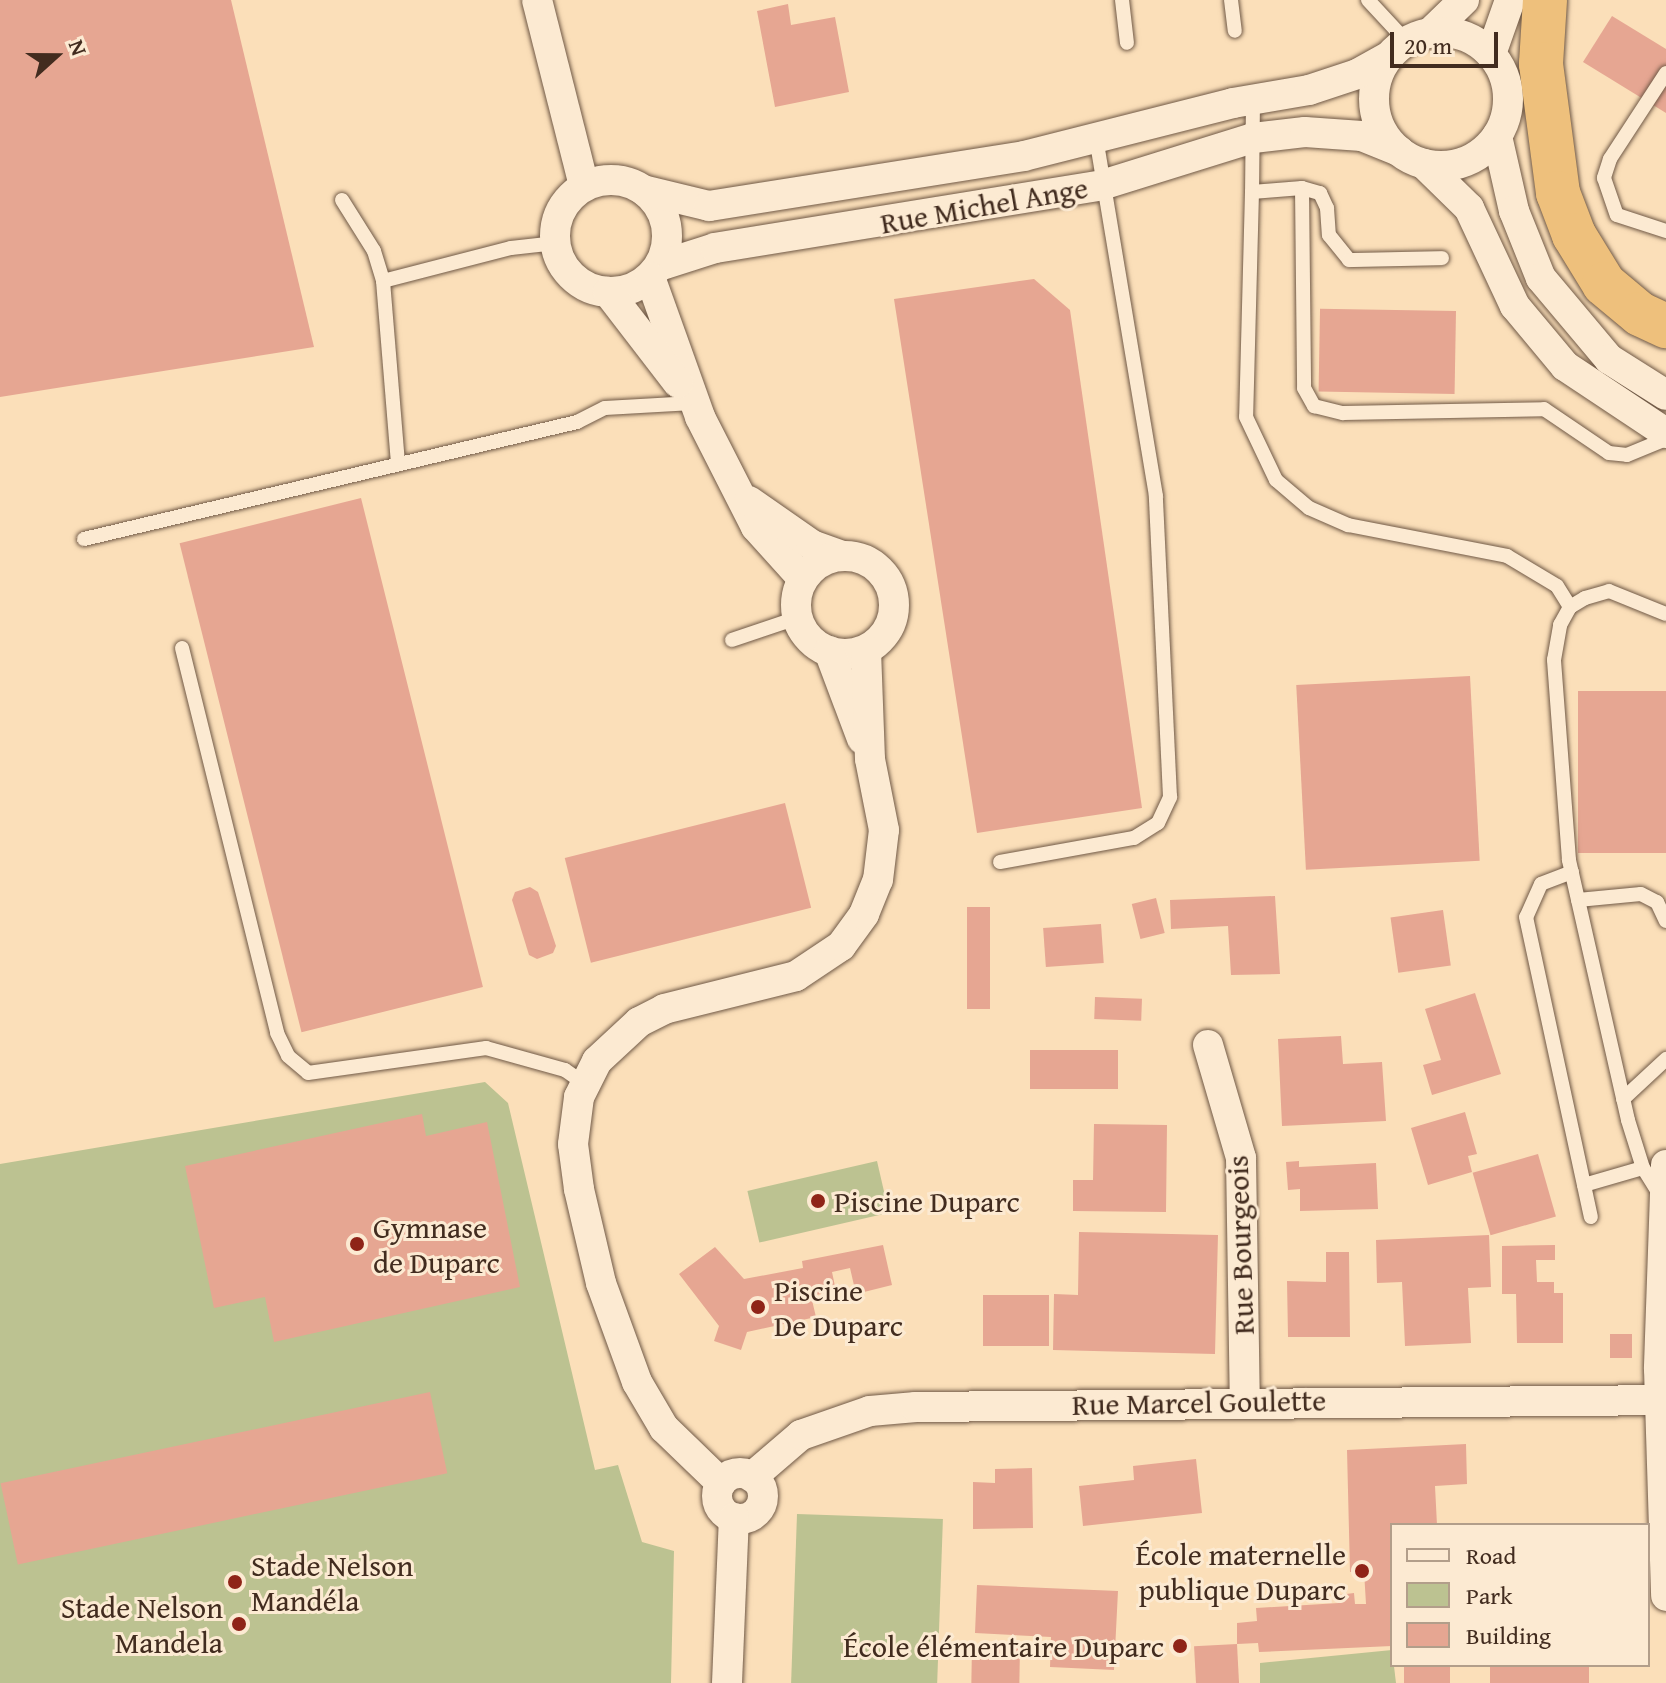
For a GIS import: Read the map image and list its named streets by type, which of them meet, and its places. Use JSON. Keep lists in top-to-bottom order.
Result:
{
  "streets": {
    "street": ["Rue Michel Ange", "Rue Bourgeois", "Rue Marcel Goulette"]
  },
  "crossings": [
    ["Rue Bourgeois", "Rue Marcel Goulette"]
  ],
  "places": [
    "Piscine Duparc",
    "Gymnase de Duparc",
    "Piscine De Duparc",
    "École maternelle publique Duparc",
    "Stade Nelson Mandéla",
    "Stade Nelson Mandela",
    "École élémentaire Duparc"
  ],
  "legend": ["Road", "Park", "Building"],
  "scale_bar": "20 m",
  "north": "right"
}
